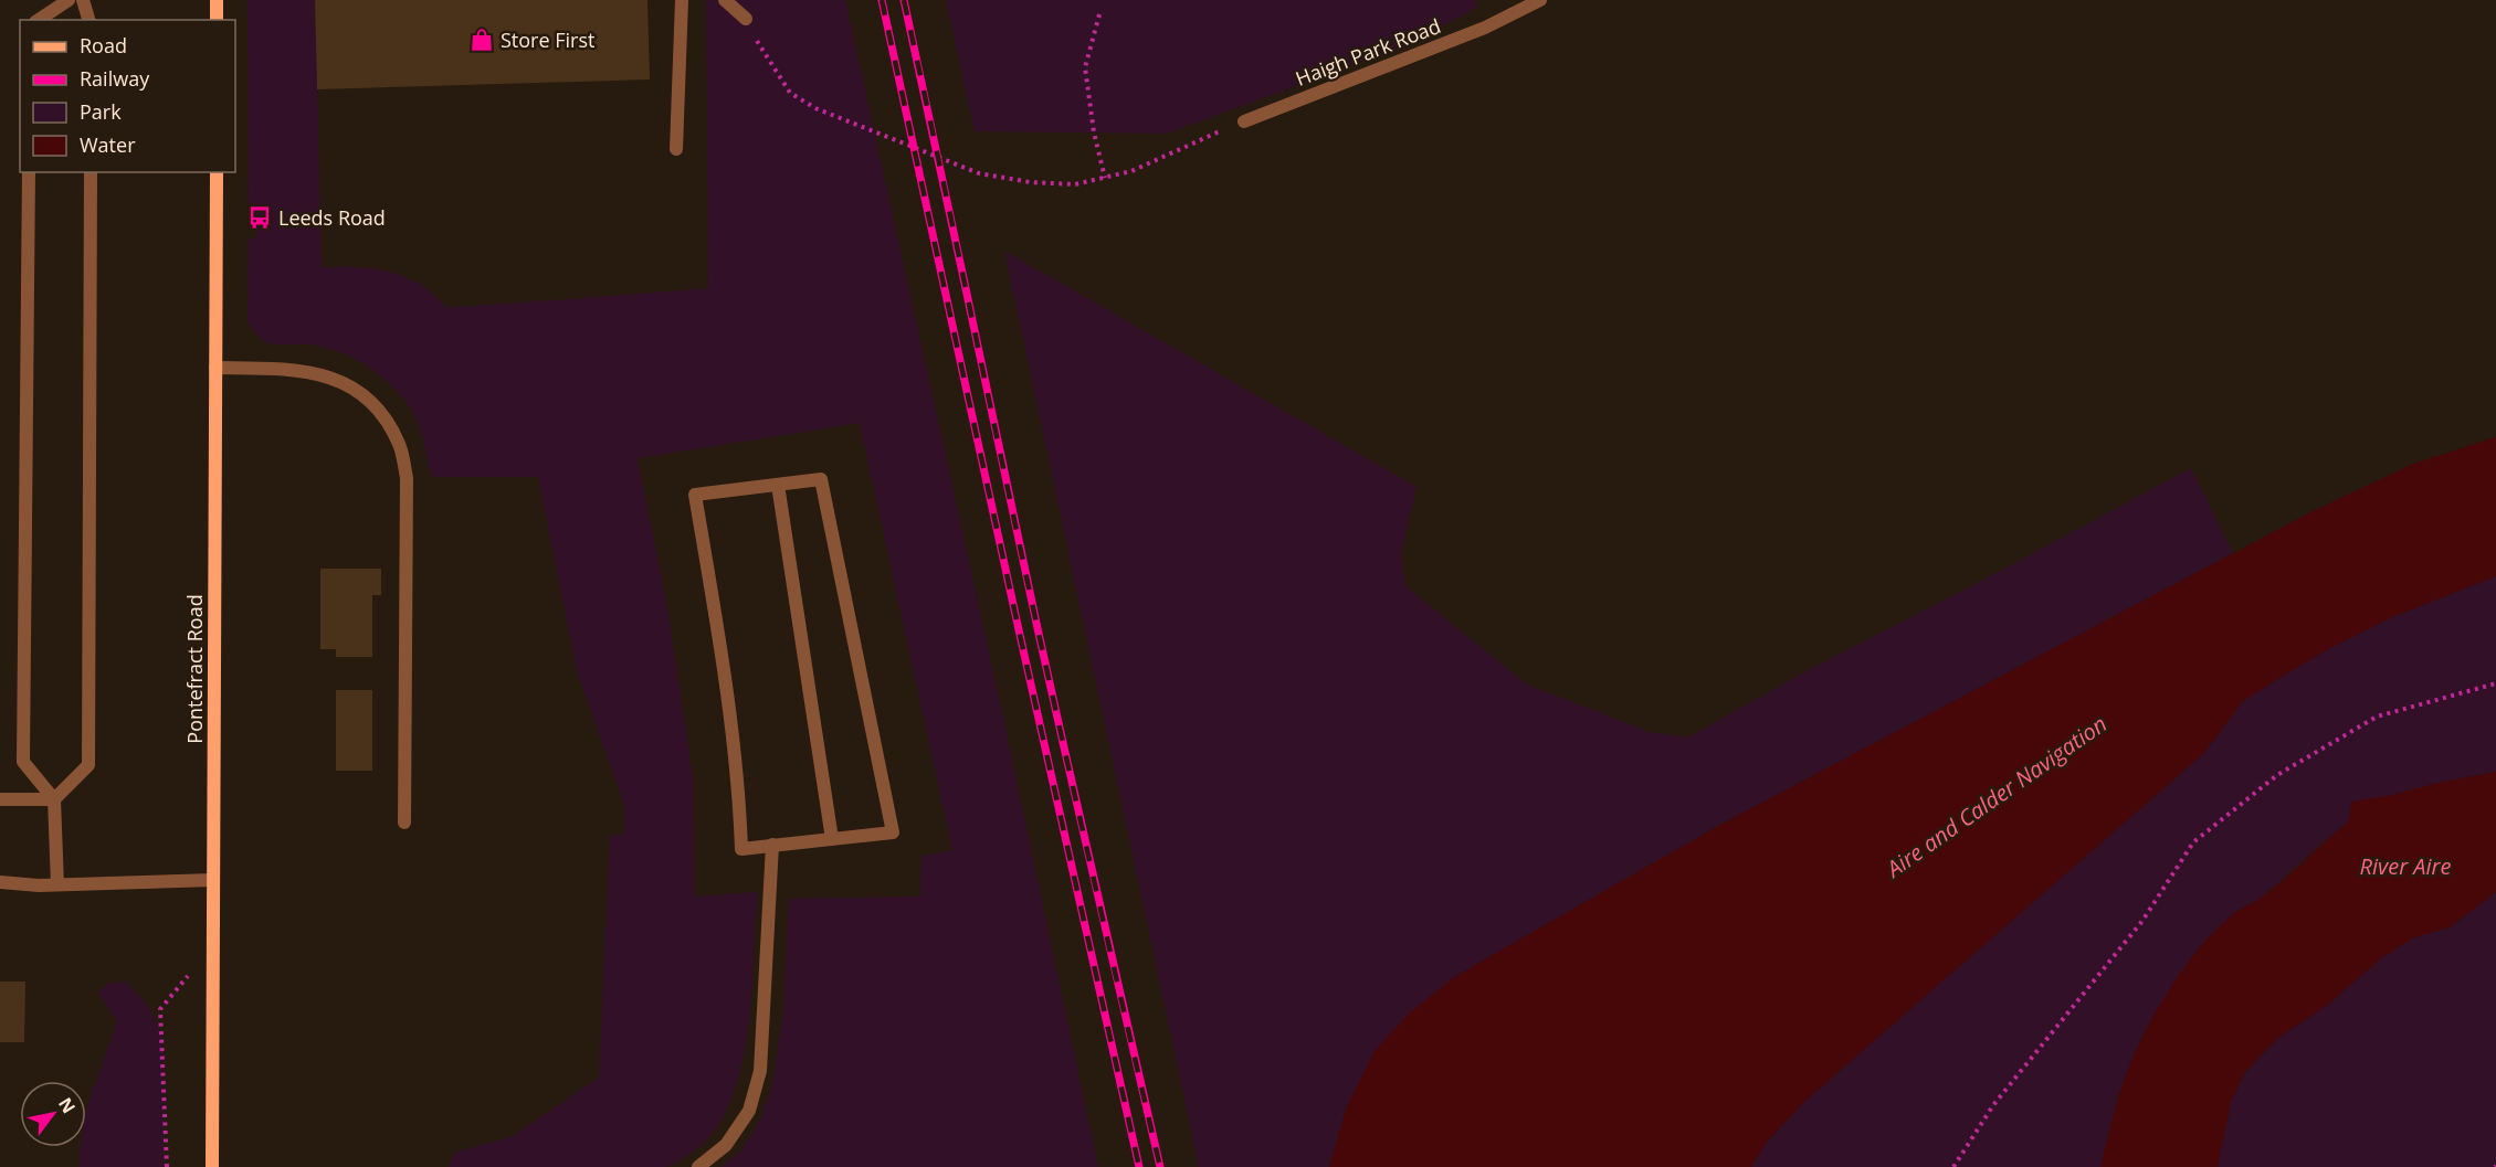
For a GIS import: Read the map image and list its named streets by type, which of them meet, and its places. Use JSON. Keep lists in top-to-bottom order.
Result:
{
  "streets": {
    "main road": ["Pontefract Road"],
    "lane": ["Haigh Park Road"]
  },
  "water": ["Aire and Calder Navigation", "River Aire"],
  "places": {
    "shop": ["Store First"],
    "bus stop": ["Leeds Road"]
  },
  "legend": [
    "Road",
    "Railway",
    "Park",
    "Water"
  ],
  "north": "top right"
}
